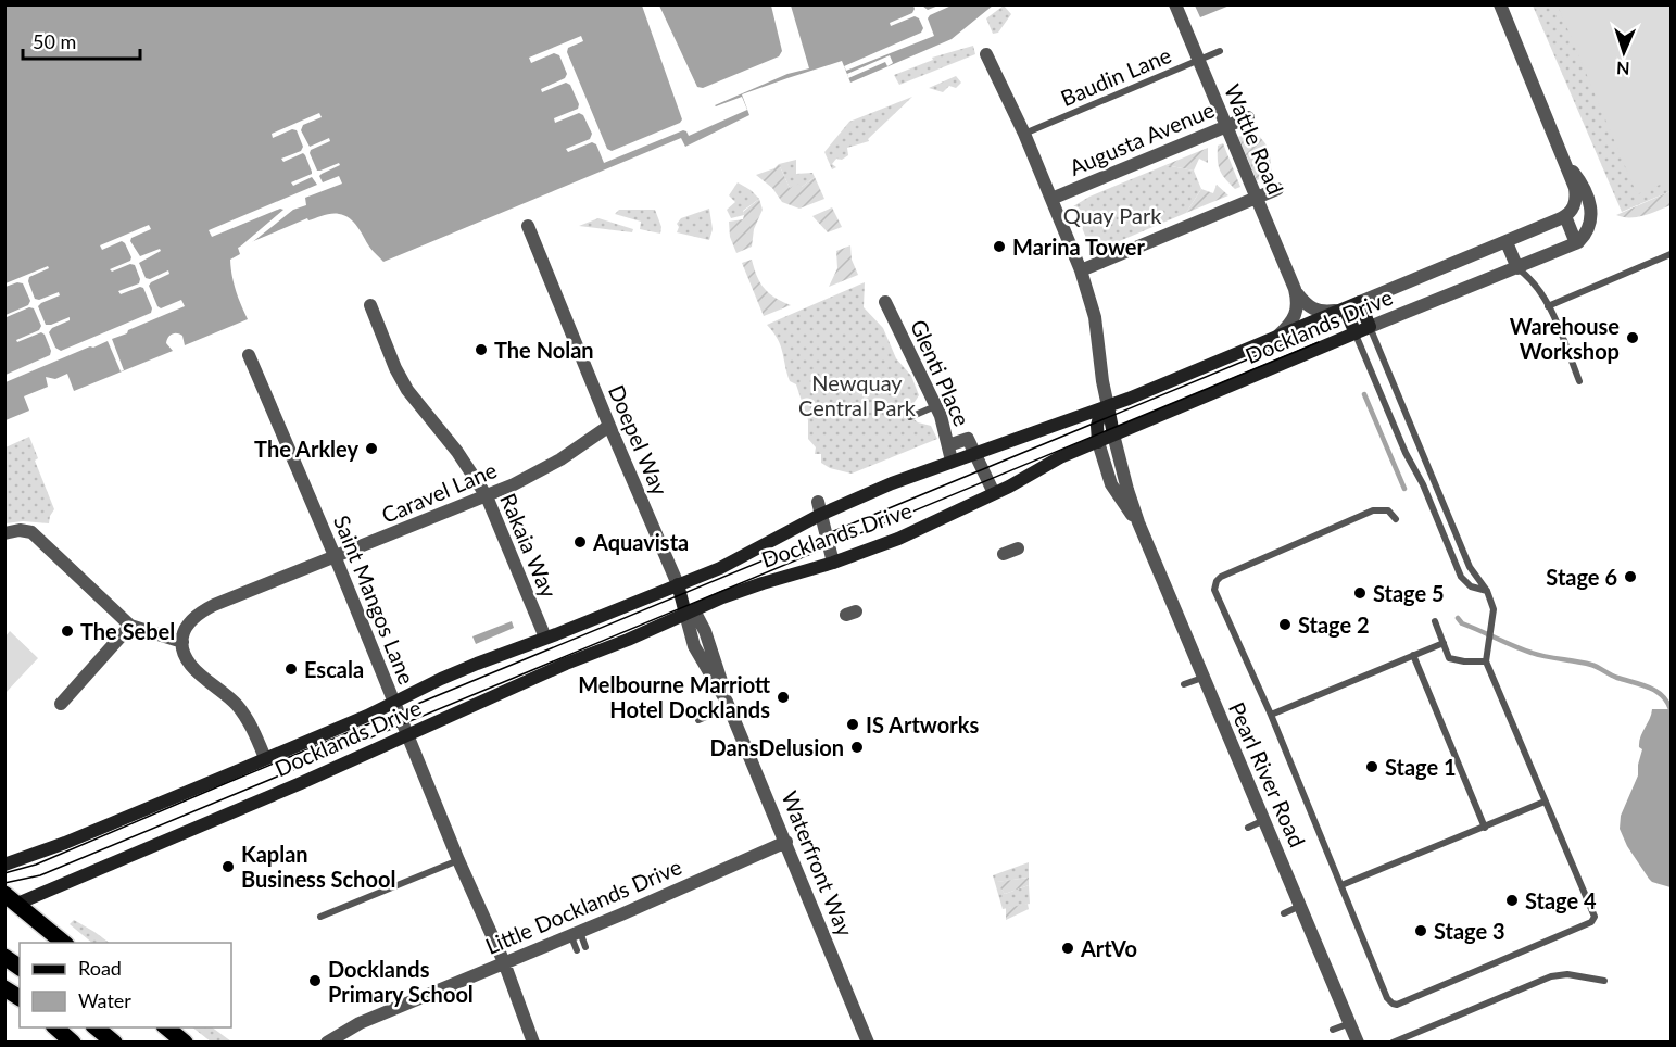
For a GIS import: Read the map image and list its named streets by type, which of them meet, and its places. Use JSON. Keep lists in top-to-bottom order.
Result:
{
  "streets": {
    "street": [
      "Augusta Avenue",
      "Wattle Road",
      "Docklands Drive",
      "Glenti Place",
      "Doepel Way",
      "Caravel Lane",
      "Rakaia Way",
      "Saint Mangos Lane",
      "Pearl River Road",
      "Waterfront Way",
      "Little Docklands Drive"
    ],
    "lane": ["Baudin Lane"]
  },
  "crossings": [
    ["Baudin Lane", "Wattle Road"],
    ["Baudin Lane", "Pearl River Road"],
    ["Augusta Avenue", "Wattle Road"],
    ["Augusta Avenue", "Pearl River Road"],
    ["Wattle Road", "Docklands Drive"],
    ["Docklands Drive", "Glenti Place"],
    ["Docklands Drive", "Doepel Way"],
    ["Docklands Drive", "Rakaia Way"],
    ["Docklands Drive", "Saint Mangos Lane"],
    ["Docklands Drive", "Pearl River Road"],
    ["Docklands Drive", "Waterfront Way"],
    ["Doepel Way", "Caravel Lane"],
    ["Doepel Way", "Waterfront Way"],
    ["Caravel Lane", "Rakaia Way"],
    ["Caravel Lane", "Saint Mangos Lane"],
    ["Saint Mangos Lane", "Little Docklands Drive"],
    ["Waterfront Way", "Little Docklands Drive"]
  ],
  "parks": ["Quay Park", "Newquay Central Park"],
  "places": [
    "Marina Tower",
    "Warehouse Workshop",
    "The Nolan",
    "The Arkley",
    "Aquavista",
    "Stage 6",
    "Stage 5",
    "Stage 2",
    "The Sebel",
    "Escala",
    "Melbourne Marriott Hotel Docklands",
    "IS Artworks",
    "DansDelusion",
    "Stage 1",
    "Kaplan Business School",
    "Stage 4",
    "Stage 3",
    "ArtVo",
    "Docklands Primary School"
  ],
  "legend": ["Road", "Water"],
  "scale_bar": "50 m",
  "north": "bottom"
}
